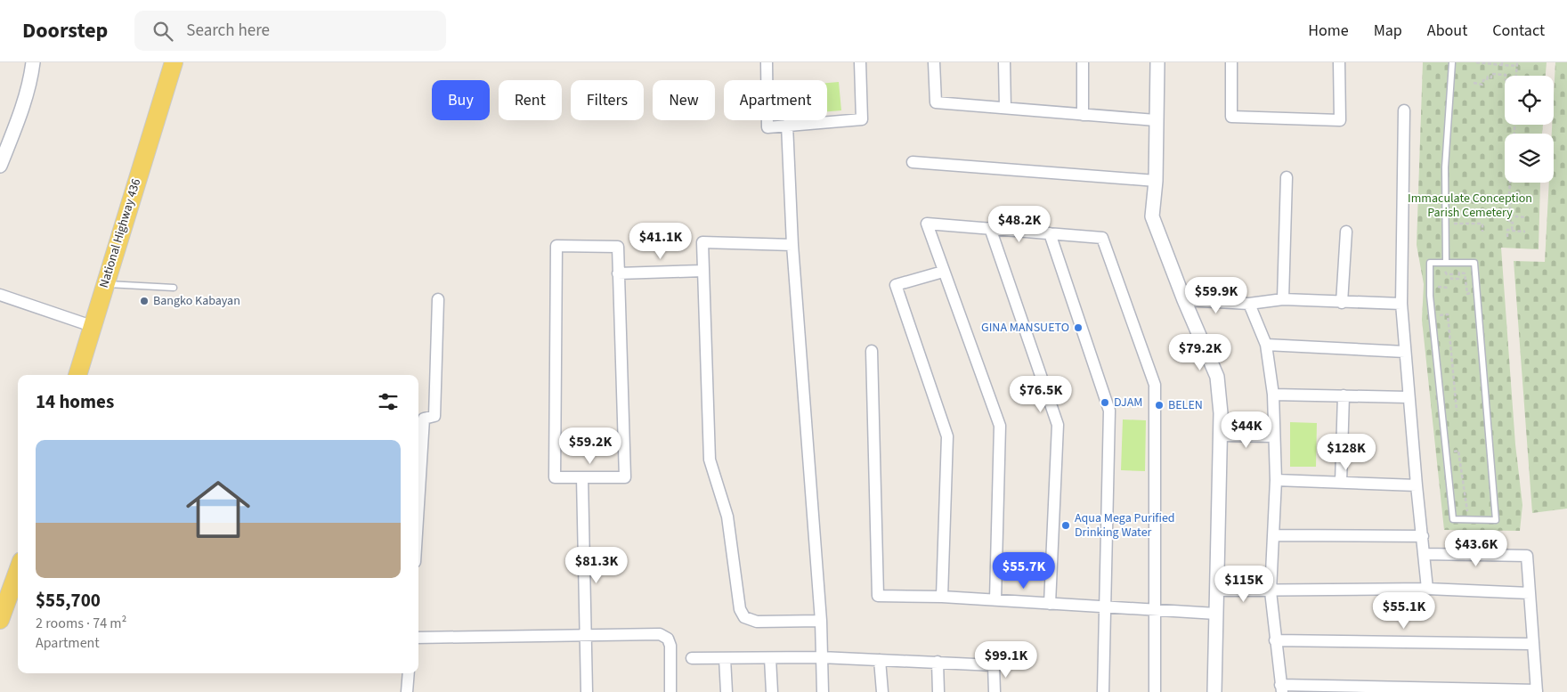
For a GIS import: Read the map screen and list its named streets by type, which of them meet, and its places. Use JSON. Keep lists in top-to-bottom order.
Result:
{
  "streets": {
    "main road": ["National Highway 436"]
  },
  "parks": ["Immaculate Conception Parish Cemetery"],
  "places": [
    "Bangko Kabayan",
    "GINA MANSUETO",
    "DJAM",
    "BELEN",
    "Aqua Mega Purified Drinking Water"
  ],
  "page": {
    "header": "Doorstep",
    "search": "Search here",
    "nav": [
      "Home",
      "Map",
      "About",
      "Contact"
    ],
    "chip": [
      "Buy",
      "Rent",
      "Filters",
      "New",
      "Apartment"
    ],
    "price": [
      "$48.2K",
      "$41.1K",
      "$59.9K",
      "$79.2K",
      "$76.5K",
      "$44K",
      "$59.2K",
      "$128K",
      "$43.6K",
      "$81.3K",
      "$55.7K",
      "$115K",
      "$55.1K",
      "$99.1K"
    ],
    "heading": "14 homes",
    "list": [
      {
        "name": "$55,700",
        "note": "2 rooms · 74 m² · Apartment"
      }
    ]
  }
}
